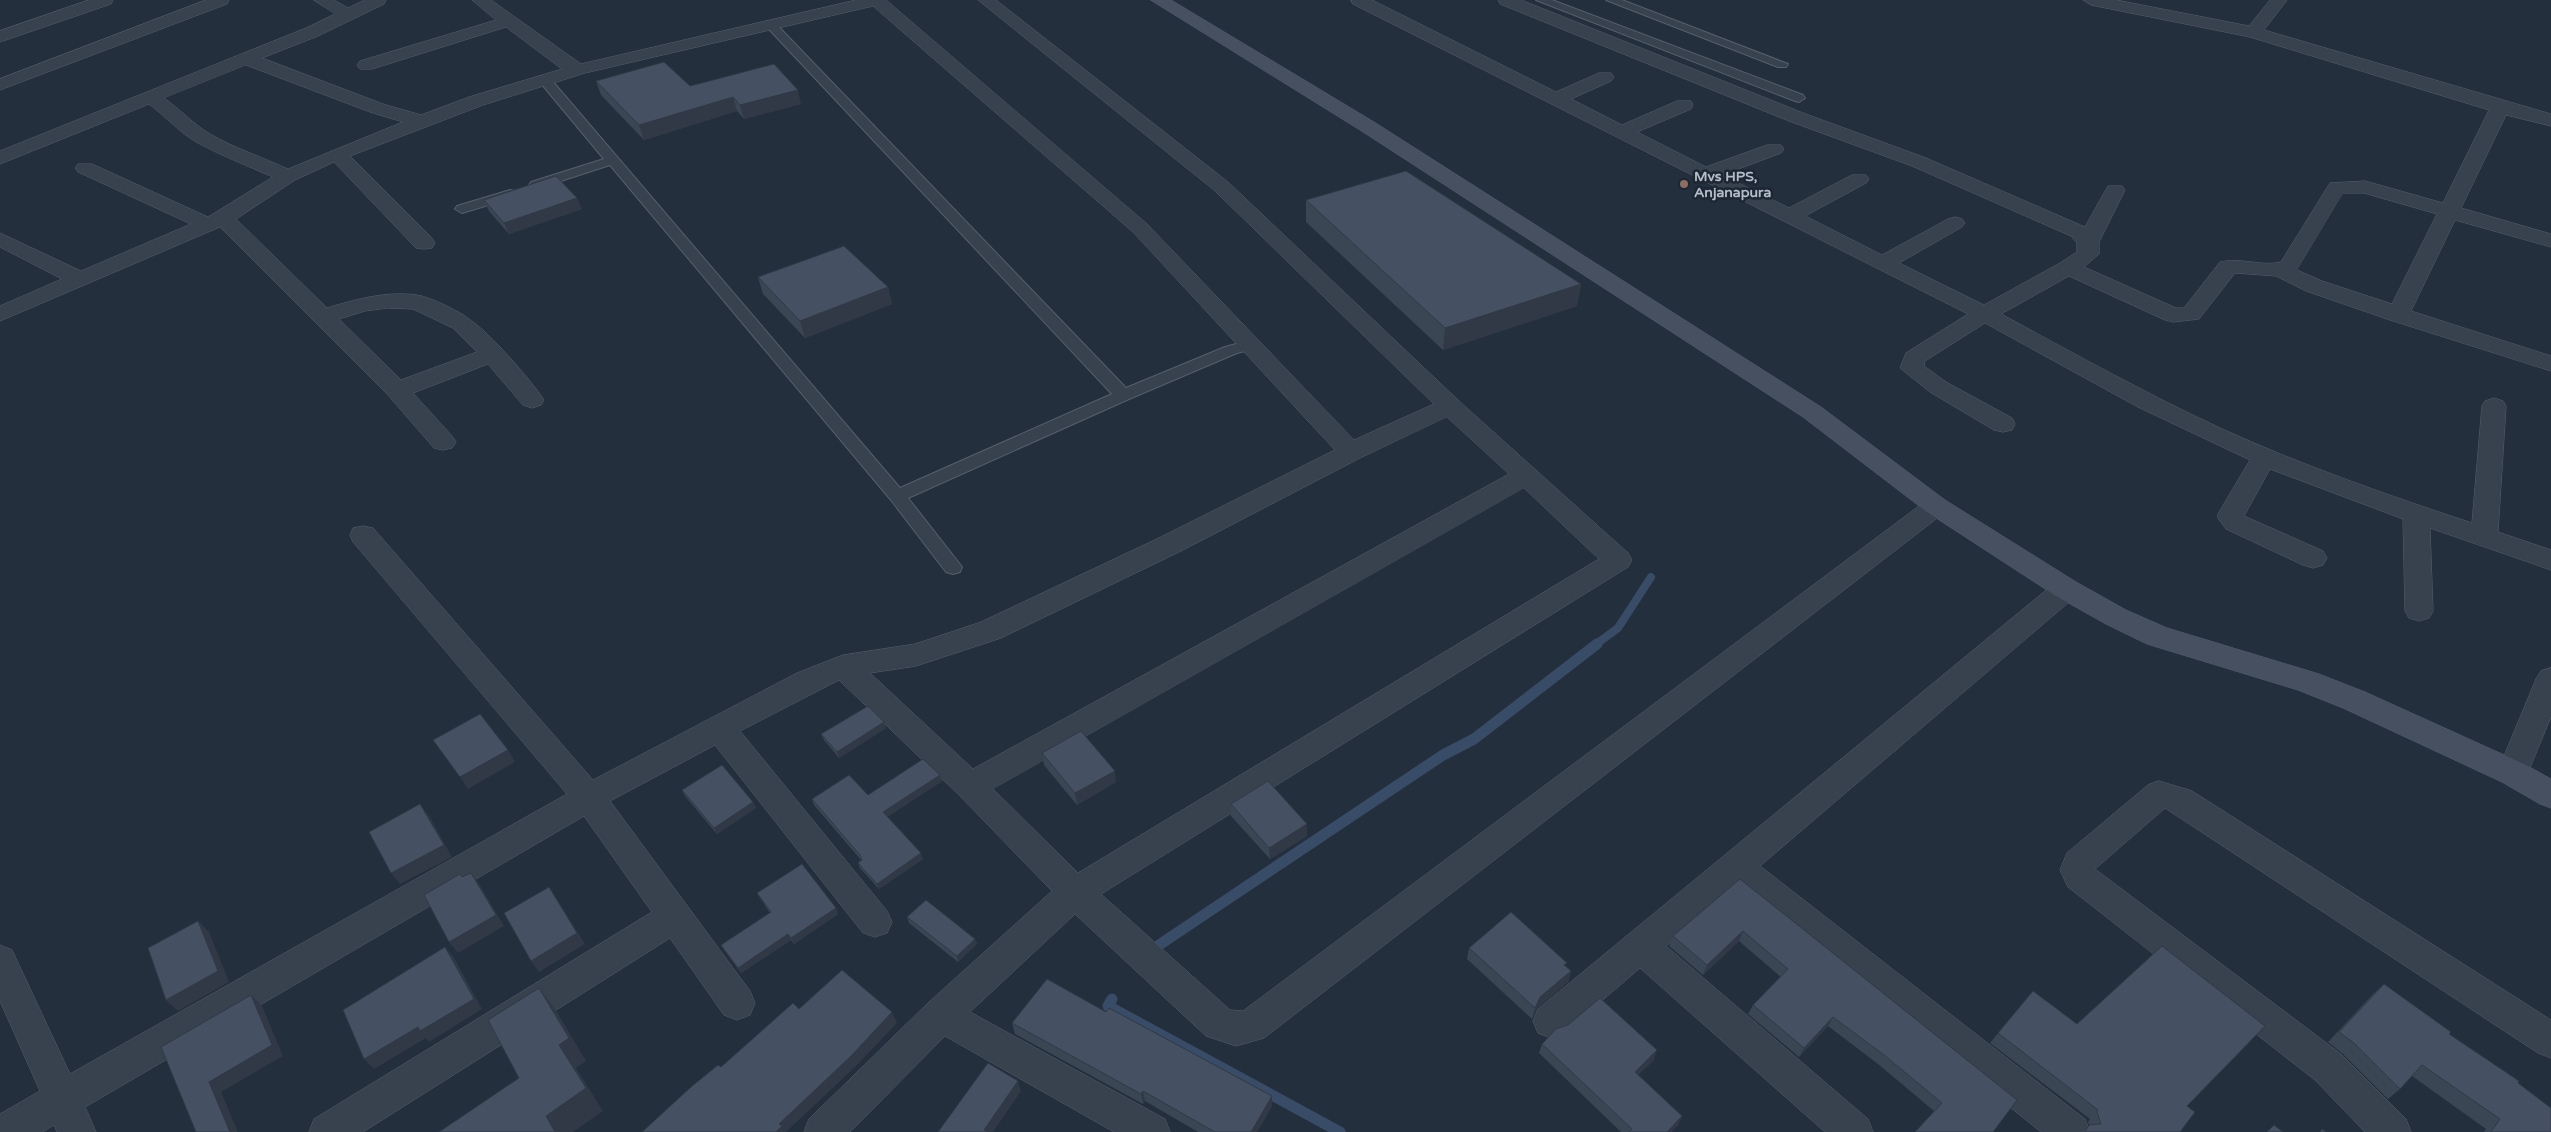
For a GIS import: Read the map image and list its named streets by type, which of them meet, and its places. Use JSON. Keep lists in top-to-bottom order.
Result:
{
  "places": ["Mvs HPS, Anjanapura"]
}
